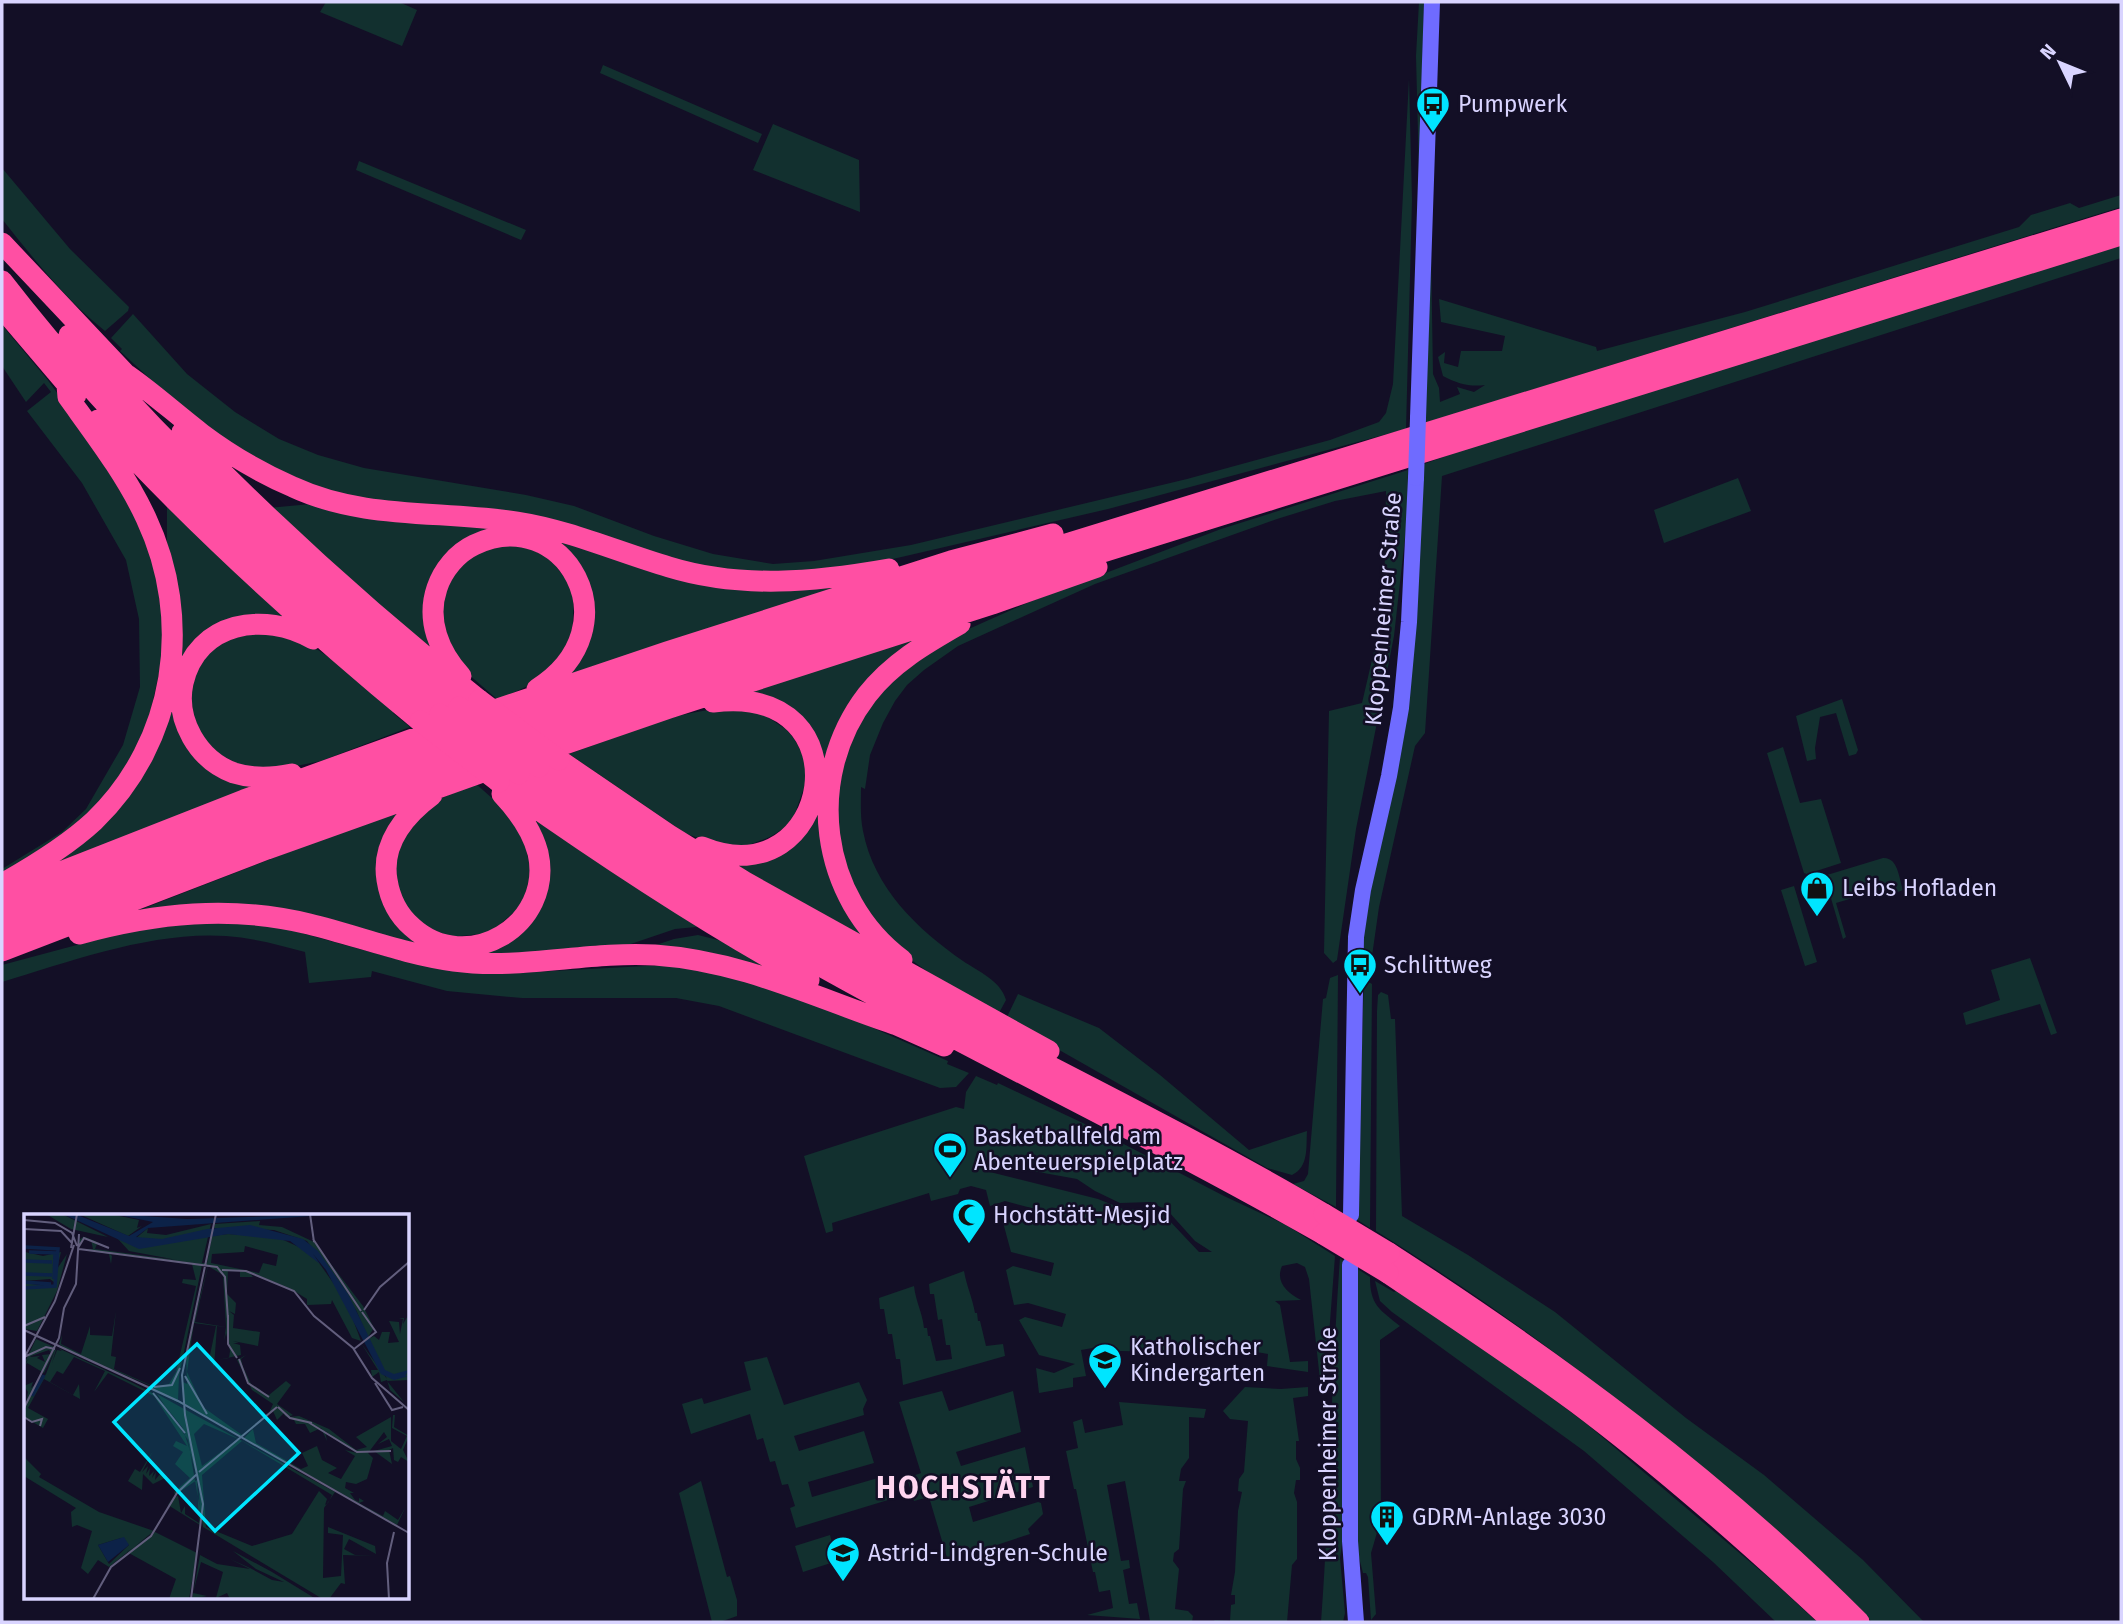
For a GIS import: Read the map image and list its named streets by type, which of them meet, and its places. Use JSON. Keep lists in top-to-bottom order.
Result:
{
  "streets": {
    "main road": ["Kloppenheimer Straße"]
  },
  "districts": ["HOCHSTÄTT"],
  "places": {
    "bus stop": ["Pumpwerk", "Schlittweg"],
    "shop": ["Leibs Hofladen"],
    "sports": ["Basketballfeld am Abenteuerspielplatz"],
    "mosque": ["Hochstätt-Mesjid"],
    "school or university": ["Katholischer Kindergarten", "Astrid-Lindgren-Schule"],
    "building": ["GDRM-Anlage 3030"]
  },
  "north": "top left"
}
